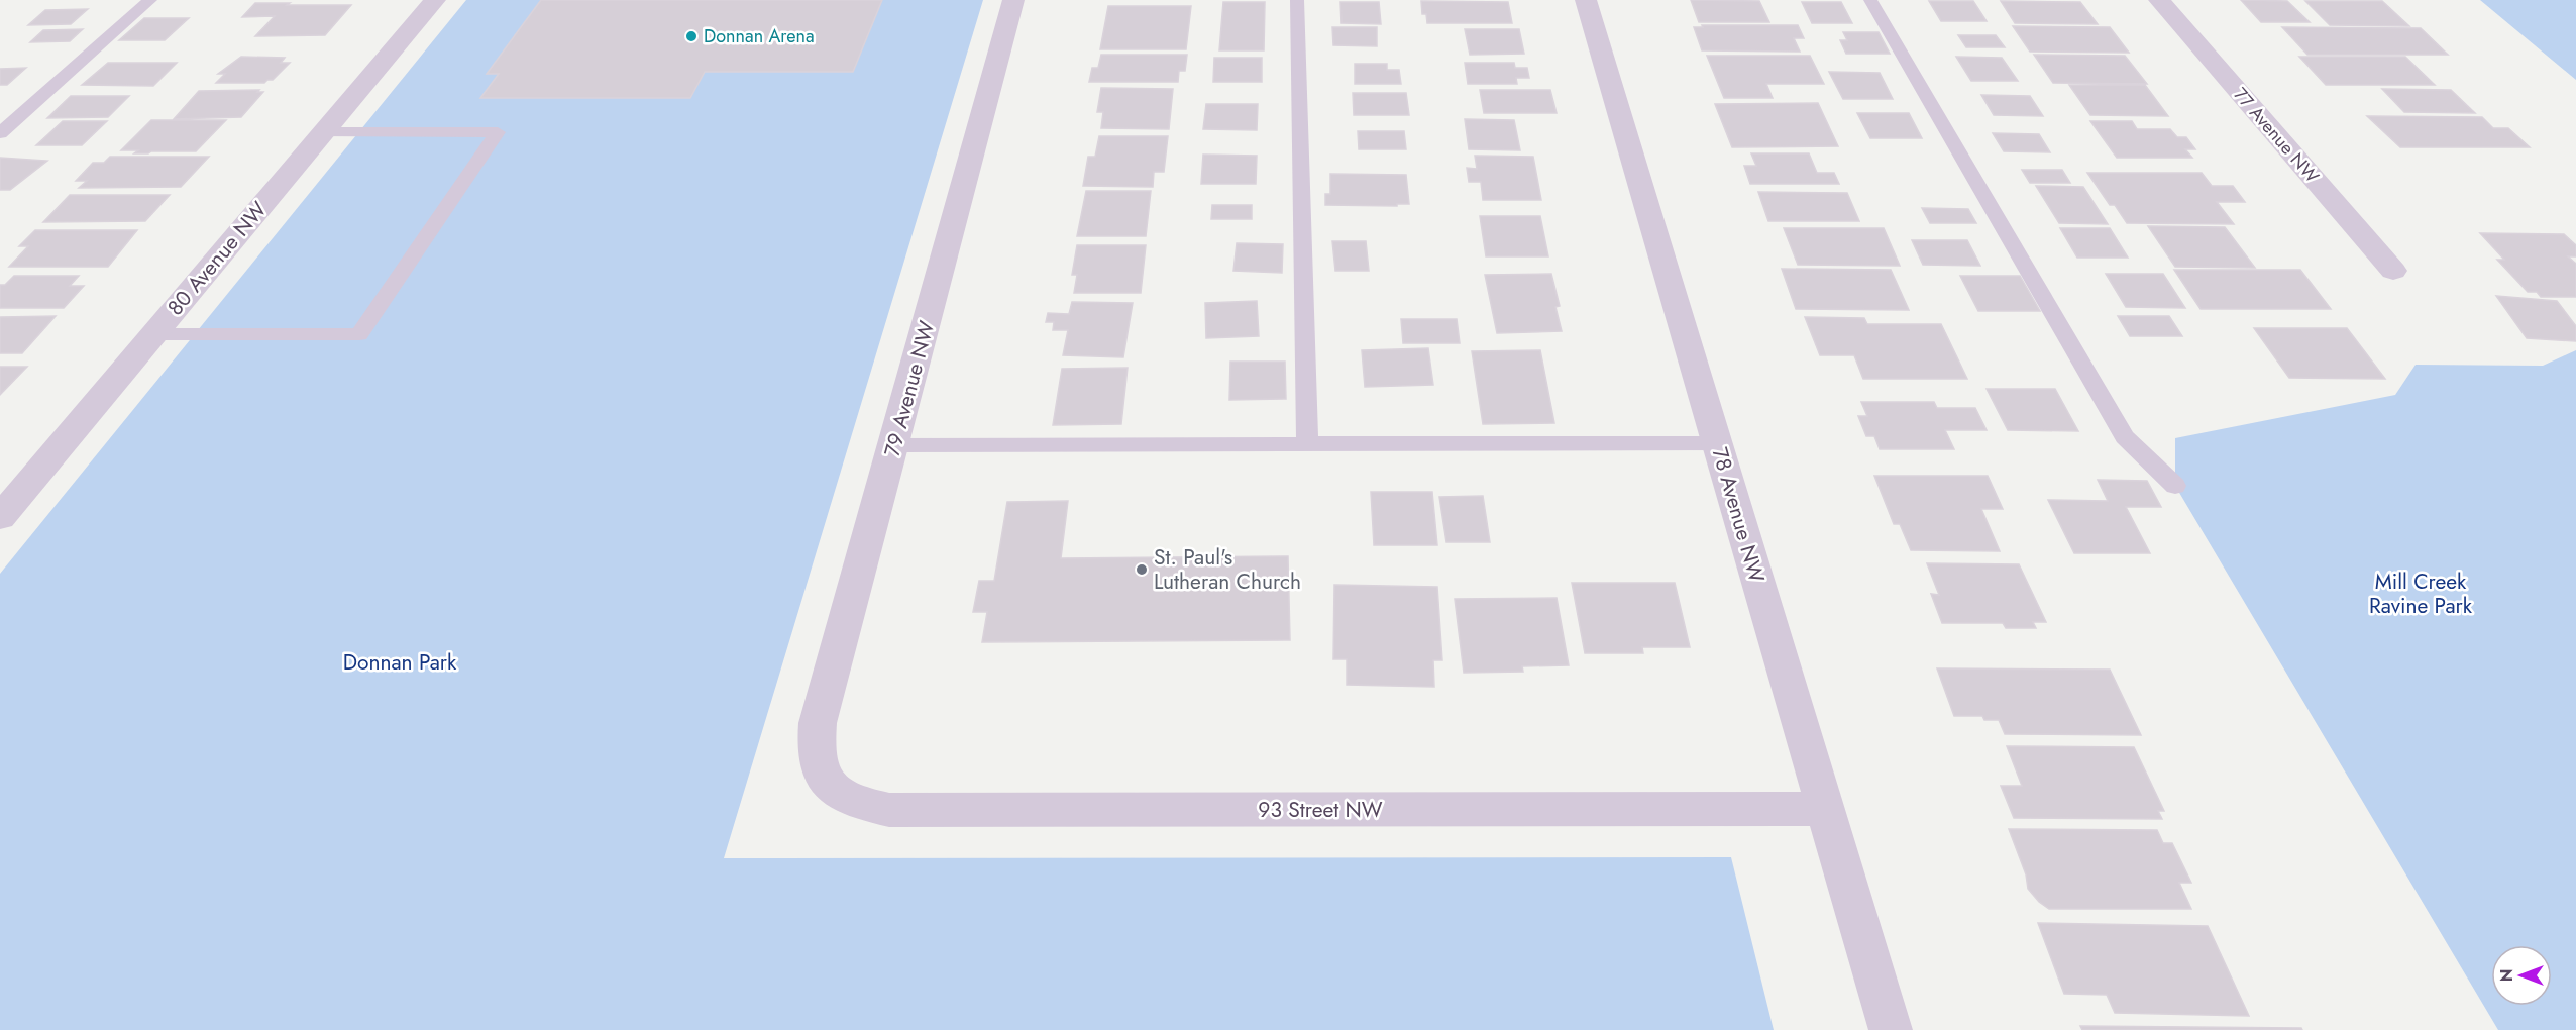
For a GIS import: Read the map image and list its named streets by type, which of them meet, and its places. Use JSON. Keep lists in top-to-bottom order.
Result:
{
  "streets": {
    "street": [
      "77 Avenue NW",
      "80 Avenue NW",
      "79 Avenue NW",
      "78 Avenue NW",
      "93 Street NW"
    ]
  },
  "crossings": [
    ["79 Avenue NW", "93 Street NW"],
    ["78 Avenue NW", "93 Street NW"]
  ],
  "parks": ["Mill Creek Ravine Park", "Donnan Park"],
  "places": ["Donnan Arena", "St. Paul's Lutheran Church"],
  "north": "left"
}
